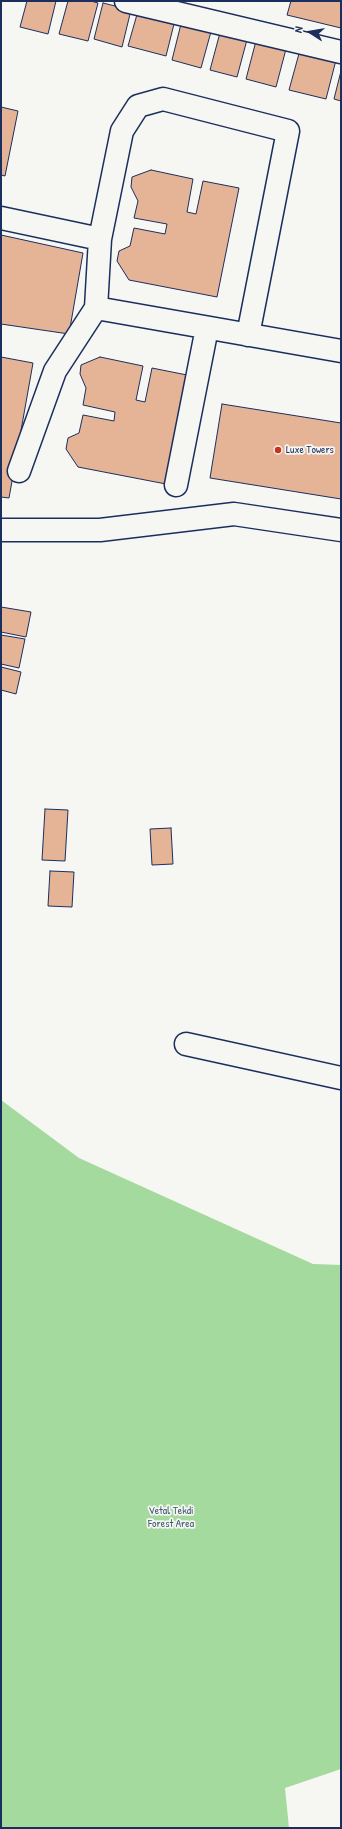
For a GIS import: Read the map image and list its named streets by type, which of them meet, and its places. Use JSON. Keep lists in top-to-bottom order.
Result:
{
  "parks": ["Vetal Tekdi Forest Area"],
  "places": ["Luxe Towers"],
  "north": "left"
}
